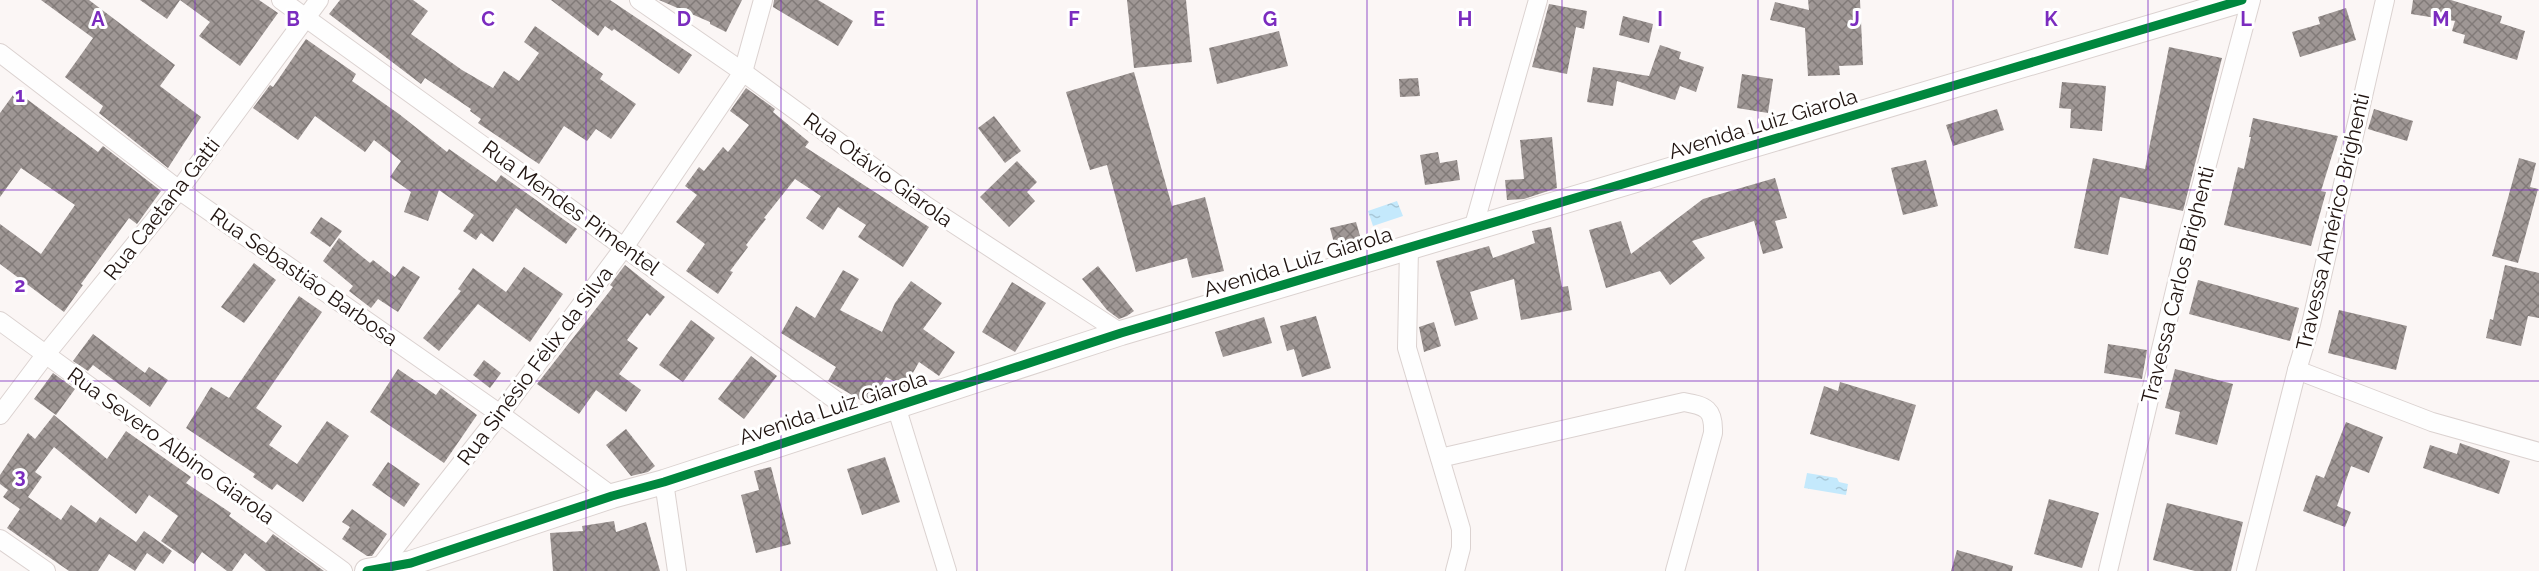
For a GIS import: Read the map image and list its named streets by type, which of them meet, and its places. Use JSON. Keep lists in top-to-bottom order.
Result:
{
  "streets": {
    "street": [
      "Avenida Luiz Giarola",
      "Rua Otávio Giarola",
      "Rua Mendes Pimentel",
      "Rua Caetana Gatti",
      "Travessa Américo Brighenti",
      "Rua Sebastião Barbosa",
      "Travessa Carlos Brighenti",
      "Rua Sinésio Félix da Silva",
      "Rua Severo Albino Giarola"
    ]
  },
  "crossings": [
    ["Avenida Luiz Giarola", "Rua Otávio Giarola"],
    ["Avenida Luiz Giarola", "Rua Mendes Pimentel"],
    ["Avenida Luiz Giarola", "Rua Sebastião Barbosa"],
    ["Avenida Luiz Giarola", "Rua Sinésio Félix da Silva"],
    ["Rua Otávio Giarola", "Rua Sinésio Félix da Silva"],
    ["Rua Mendes Pimentel", "Rua Caetana Gatti"],
    ["Rua Mendes Pimentel", "Rua Sinésio Félix da Silva"],
    ["Rua Caetana Gatti", "Rua Sebastião Barbosa"],
    ["Rua Caetana Gatti", "Rua Severo Albino Giarola"],
    ["Rua Sebastião Barbosa", "Rua Sinésio Félix da Silva"]
  ],
  "grid": {
    "columns": [
      "A",
      "B",
      "C",
      "D",
      "E",
      "F",
      "G",
      "H",
      "I",
      "J",
      "K",
      "L",
      "M"
    ],
    "rows": ["1", "2", "3"]
  }
}
